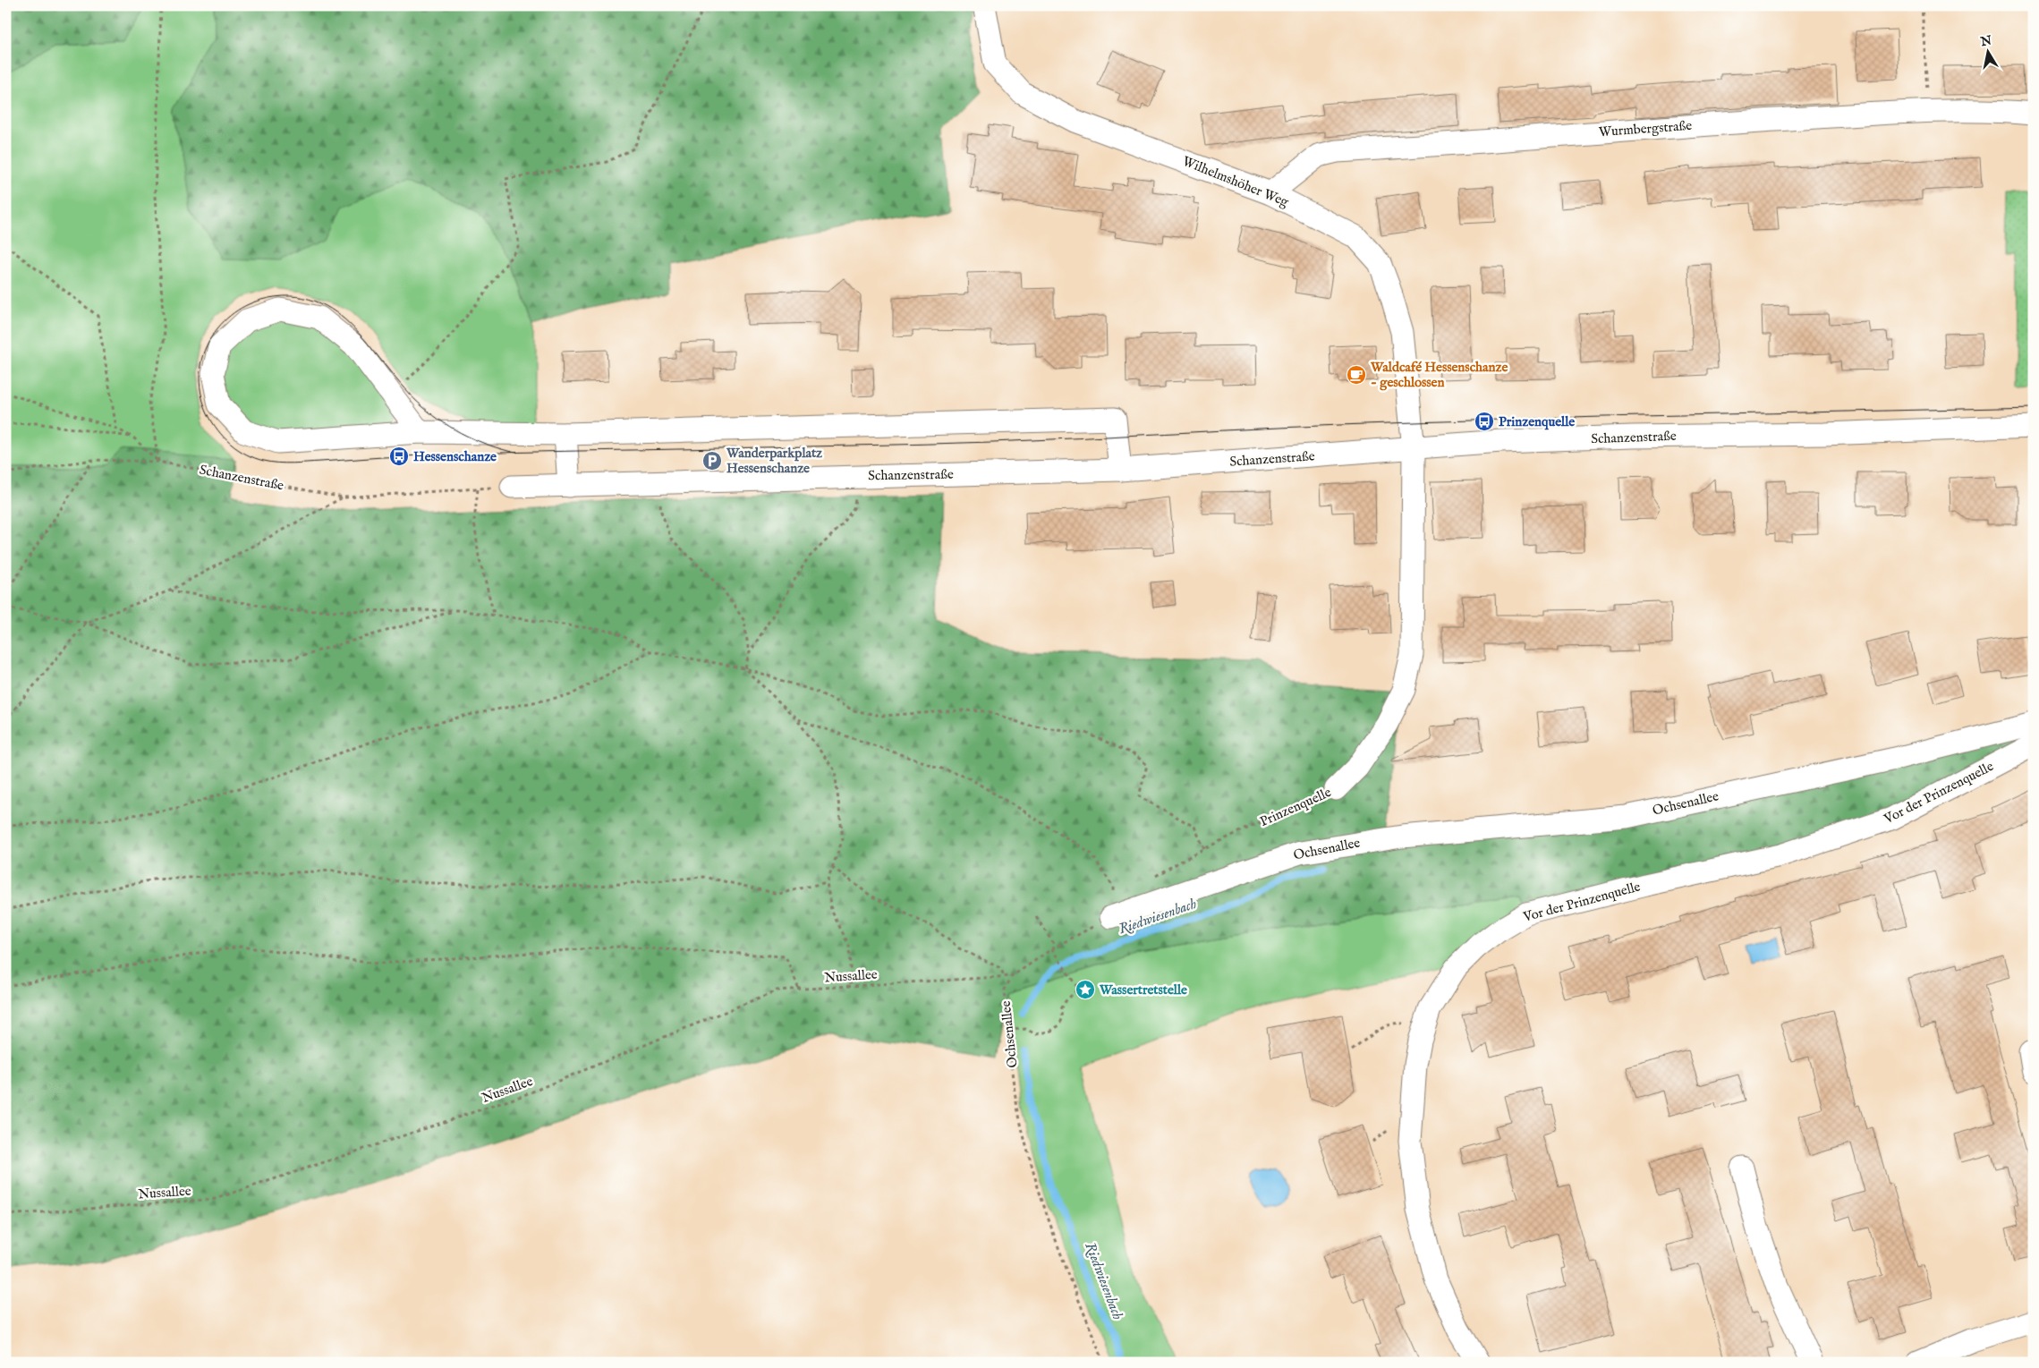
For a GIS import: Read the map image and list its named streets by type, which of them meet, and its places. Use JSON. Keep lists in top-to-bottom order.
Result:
{
  "streets": {
    "street": [
      "Wurmbergstraße",
      "Wilhelmshöher Weg",
      "Schanzenstraße",
      "Vor der Prinzenquelle",
      "Ochsenallee",
      "Prinzenquelle"
    ],
    "path": ["Nussallee"]
  },
  "crossings": [
    ["Wurmbergstraße", "Wilhelmshöher Weg"],
    ["Wilhelmshöher Weg", "Schanzenstraße"],
    ["Wilhelmshöher Weg", "Prinzenquelle"],
    ["Schanzenstraße", "Prinzenquelle"],
    ["Ochsenallee", "Nussallee"]
  ],
  "water": ["Riedwiesenbach"],
  "places": {
    "cafe": ["Waldcafé Hessenschanze - geschlossen"],
    "bus stop": ["Prinzenquelle", "Hessenschanze"],
    "parking": ["Wanderparkplatz Hessenschanze"],
    "place": ["Wassertretstelle"]
  },
  "north": "top"
}
